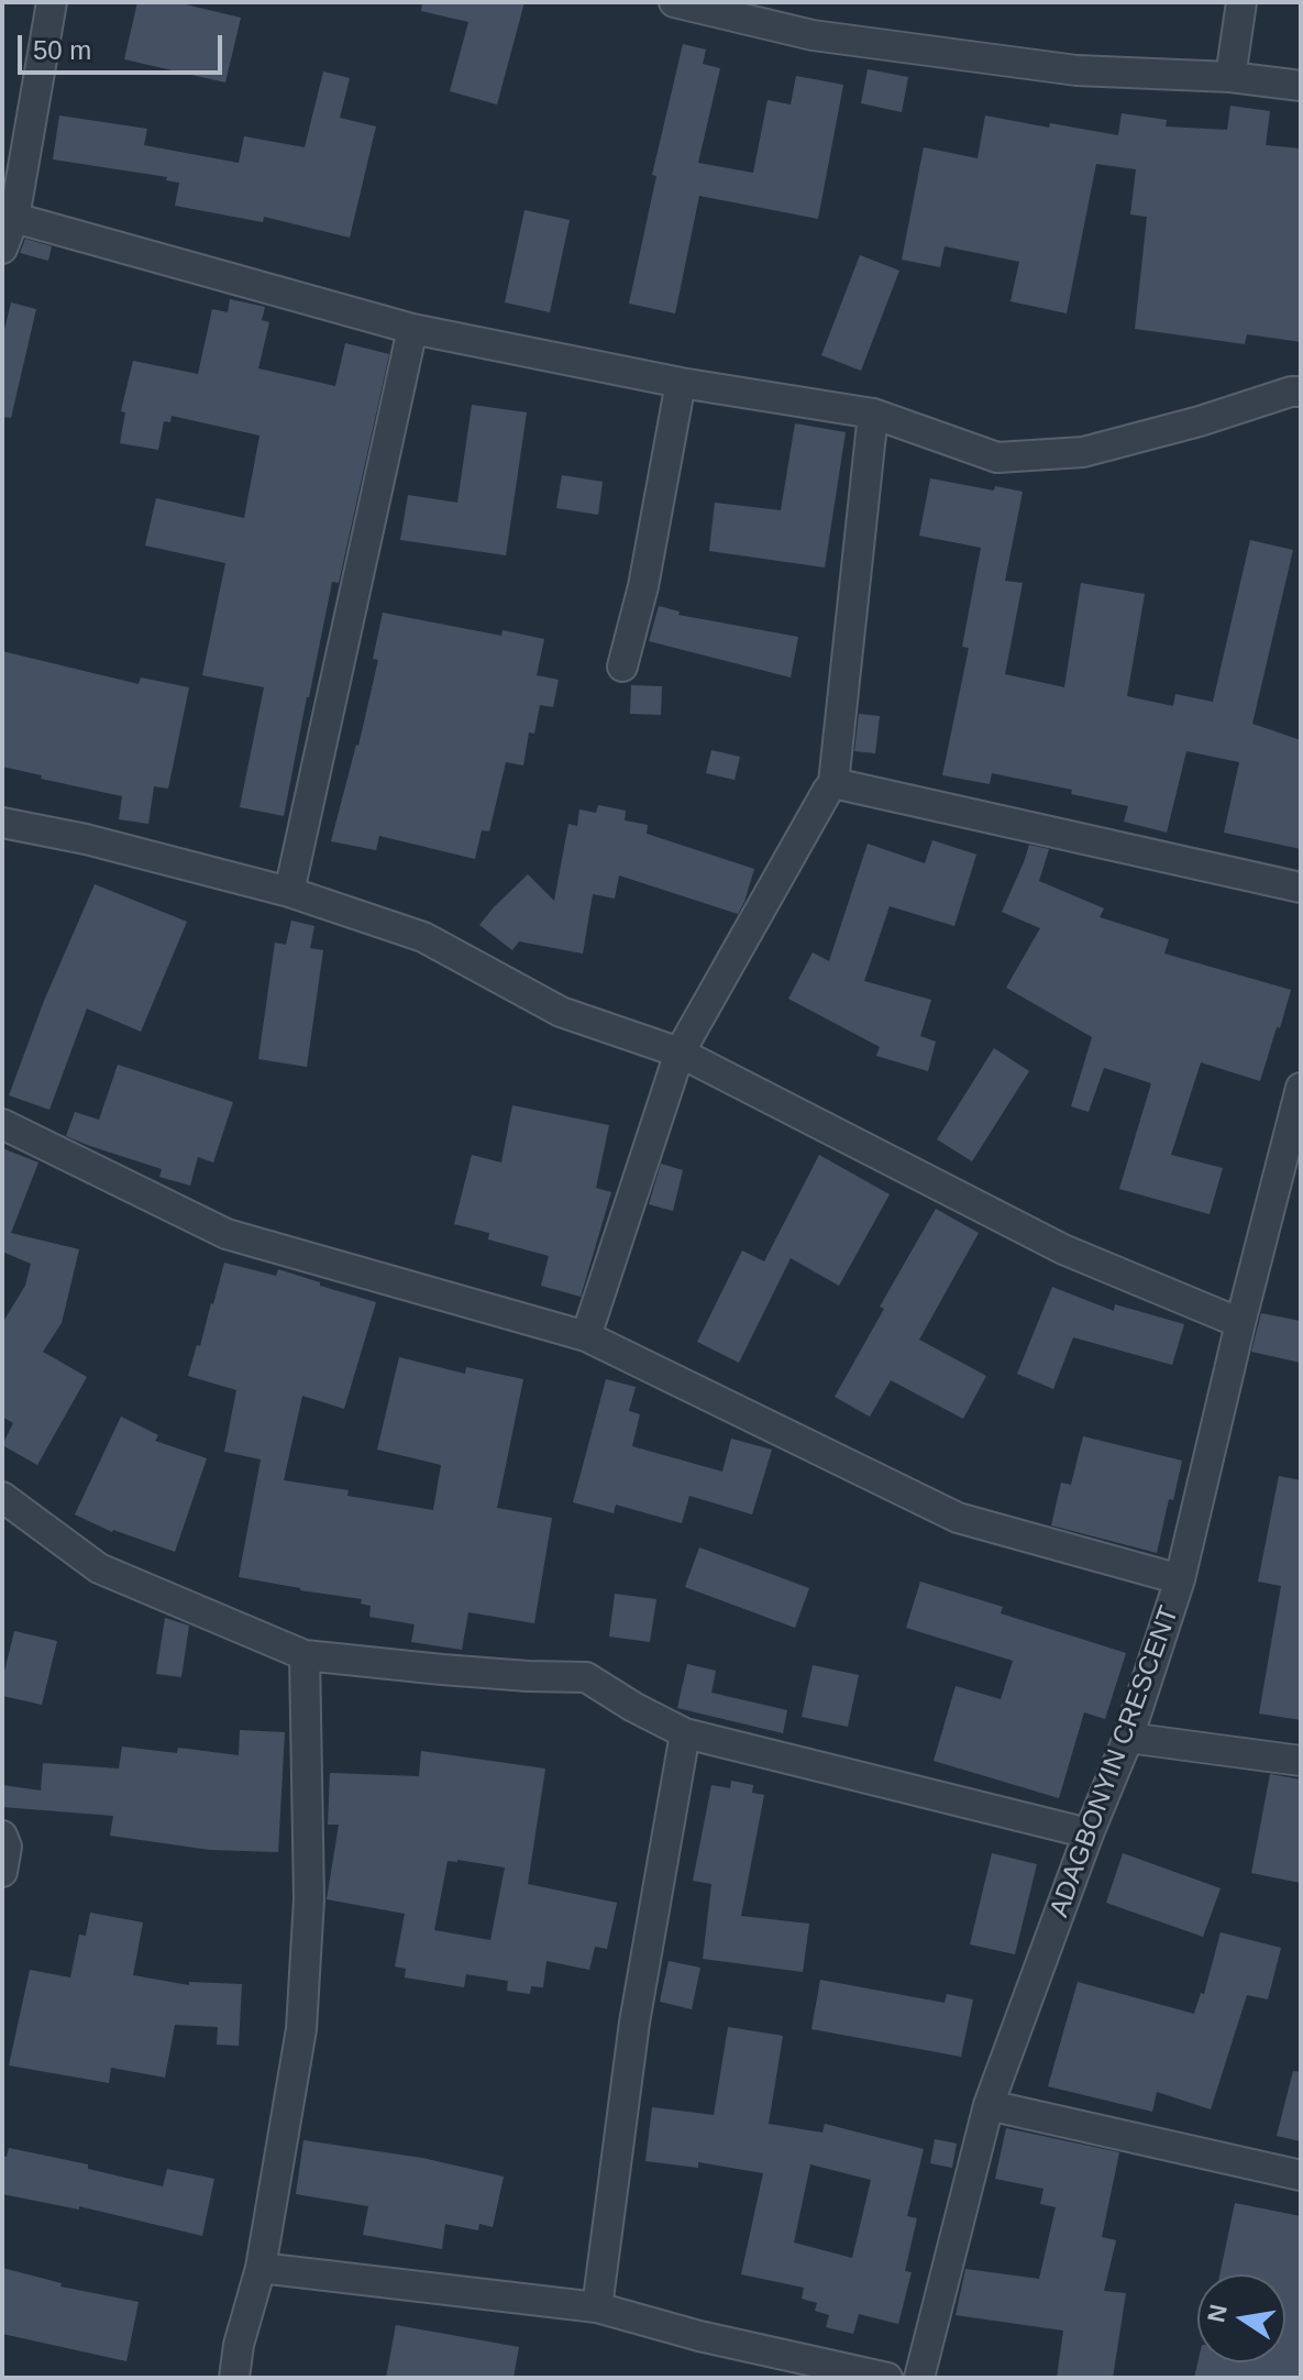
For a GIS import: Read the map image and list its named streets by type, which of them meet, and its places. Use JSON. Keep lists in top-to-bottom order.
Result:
{
  "streets": {
    "street": ["ADAGBONYIN CRESCENT"]
  },
  "scale_bar": "50 m",
  "north": "left"
}
